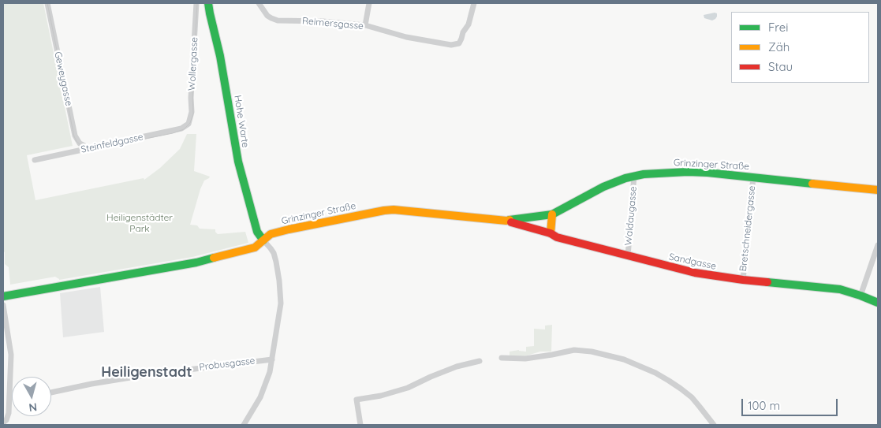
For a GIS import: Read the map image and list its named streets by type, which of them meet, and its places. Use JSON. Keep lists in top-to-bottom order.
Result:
{
  "streets": {
    "street": [
      "Reimersgasse",
      "Wollergasse",
      "Geweygasse",
      "Hohe Warte",
      "Steinfeldgasse",
      "Grinzinger Straße",
      "Waldaugasse",
      "Bretschneidergasse",
      "Sandgasse",
      "Probusgasse"
    ]
  },
  "crossings": [
    ["Wollergasse", "Steinfeldgasse"],
    ["Geweygasse", "Steinfeldgasse"],
    ["Hohe Warte", "Grinzinger Straße"],
    ["Grinzinger Straße", "Waldaugasse"],
    ["Grinzinger Straße", "Bretschneidergasse"],
    ["Grinzinger Straße", "Sandgasse"],
    ["Waldaugasse", "Sandgasse"],
    ["Bretschneidergasse", "Sandgasse"]
  ],
  "districts": ["Heiligenstadt"],
  "parks": ["Heiligenstädter Park"],
  "legend": ["Frei", "Zäh", "Stau"],
  "scale_bar": "100 m",
  "north": "bottom"
}
